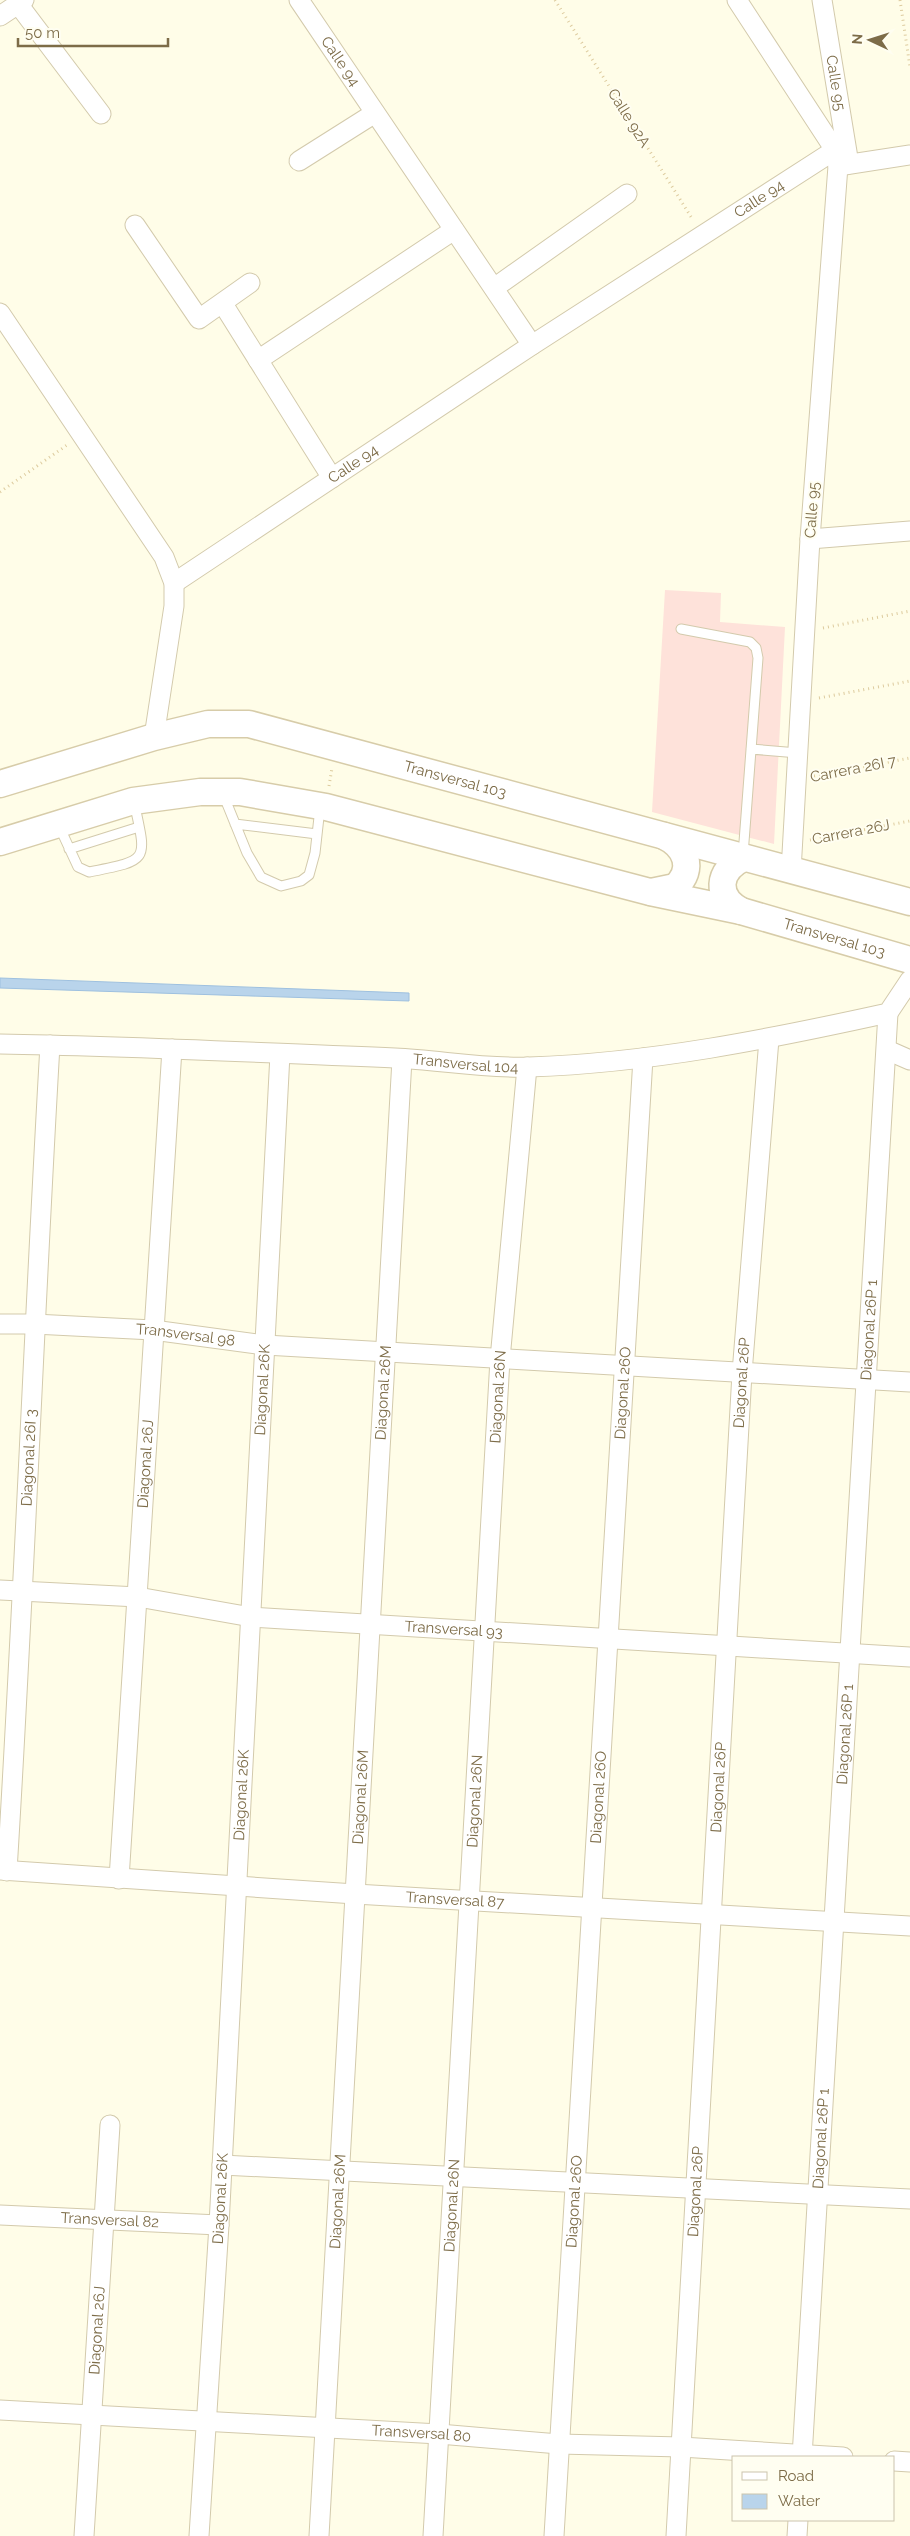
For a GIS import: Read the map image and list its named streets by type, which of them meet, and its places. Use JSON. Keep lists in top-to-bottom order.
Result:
{
  "streets": {
    "street": [
      "Calle 94",
      "Calle 95",
      "Transversal 103",
      "Transversal 104",
      "Diagonal 26P 1",
      "Transversal 98",
      "Diagonal 26P",
      "Diagonal 26K",
      "Diagonal 26M",
      "Diagonal 26O",
      "Diagonal 26N",
      "Diagonal 26I 3",
      "Diagonal 26J",
      "Transversal 93",
      "Transversal 87",
      "Transversal 82",
      "Transversal 80"
    ],
    "path": ["Calle 92A", "Carrera 26I 7", "Carrera 26J"]
  },
  "crossings": [
    ["Calle 94", "Calle 95"],
    ["Calle 94", "Calle 92A"],
    ["Calle 95", "Carrera 26I 7"],
    ["Calle 95", "Transversal 103"],
    ["Calle 95", "Carrera 26J"],
    ["Transversal 104", "Diagonal 26P 1"],
    ["Transversal 104", "Diagonal 26P"],
    ["Transversal 104", "Diagonal 26K"],
    ["Transversal 104", "Diagonal 26M"],
    ["Transversal 104", "Diagonal 26O"],
    ["Transversal 104", "Diagonal 26N"],
    ["Transversal 104", "Diagonal 26I 3"],
    ["Transversal 104", "Diagonal 26J"],
    ["Diagonal 26P 1", "Transversal 98"],
    ["Diagonal 26P 1", "Transversal 93"],
    ["Diagonal 26P 1", "Transversal 87"],
    ["Diagonal 26P 1", "Transversal 80"],
    ["Transversal 98", "Diagonal 26P"],
    ["Transversal 98", "Diagonal 26K"],
    ["Transversal 98", "Diagonal 26M"],
    ["Transversal 98", "Diagonal 26O"],
    ["Transversal 98", "Diagonal 26N"],
    ["Transversal 98", "Diagonal 26I 3"],
    ["Transversal 98", "Diagonal 26J"],
    ["Diagonal 26P", "Transversal 93"],
    ["Diagonal 26P", "Transversal 87"],
    ["Diagonal 26P", "Transversal 80"],
    ["Diagonal 26K", "Transversal 93"],
    ["Diagonal 26K", "Transversal 87"],
    ["Diagonal 26K", "Transversal 82"],
    ["Diagonal 26K", "Transversal 80"],
    ["Diagonal 26M", "Transversal 93"],
    ["Diagonal 26M", "Transversal 87"],
    ["Diagonal 26M", "Transversal 80"],
    ["Diagonal 26O", "Transversal 93"],
    ["Diagonal 26O", "Transversal 87"],
    ["Diagonal 26O", "Transversal 80"],
    ["Diagonal 26N", "Transversal 93"],
    ["Diagonal 26N", "Transversal 87"],
    ["Diagonal 26N", "Transversal 80"],
    ["Diagonal 26I 3", "Transversal 93"],
    ["Diagonal 26I 3", "Transversal 87"],
    ["Diagonal 26J", "Transversal 93"],
    ["Diagonal 26J", "Transversal 87"],
    ["Diagonal 26J", "Transversal 82"],
    ["Diagonal 26J", "Transversal 80"]
  ],
  "legend": ["Road", "Water"],
  "scale_bar": "50 m",
  "north": "left"
}
